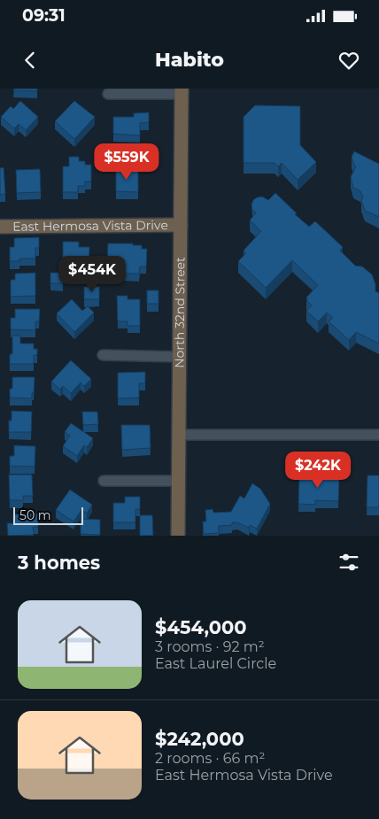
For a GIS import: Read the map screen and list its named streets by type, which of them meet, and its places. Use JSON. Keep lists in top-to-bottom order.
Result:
{
  "streets": {
    "street": ["East Hermosa Vista Drive", "North 32nd Street"]
  },
  "crossings": [
    ["East Hermosa Vista Drive", "North 32nd Street"]
  ],
  "scale_bar": "50 m",
  "page": {
    "status": "09:31",
    "header": "Habito",
    "price": ["$559K", "$454K", "$242K"],
    "scale": "50 m",
    "heading": "3 homes",
    "list": [
      {
        "name": "$454,000",
        "note": "3 rooms · 92 m² · East Laurel Circle"
      },
      {
        "name": "$242,000",
        "note": "2 rooms · 66 m² · East Hermosa Vista Drive"
      }
    ]
  }
}
